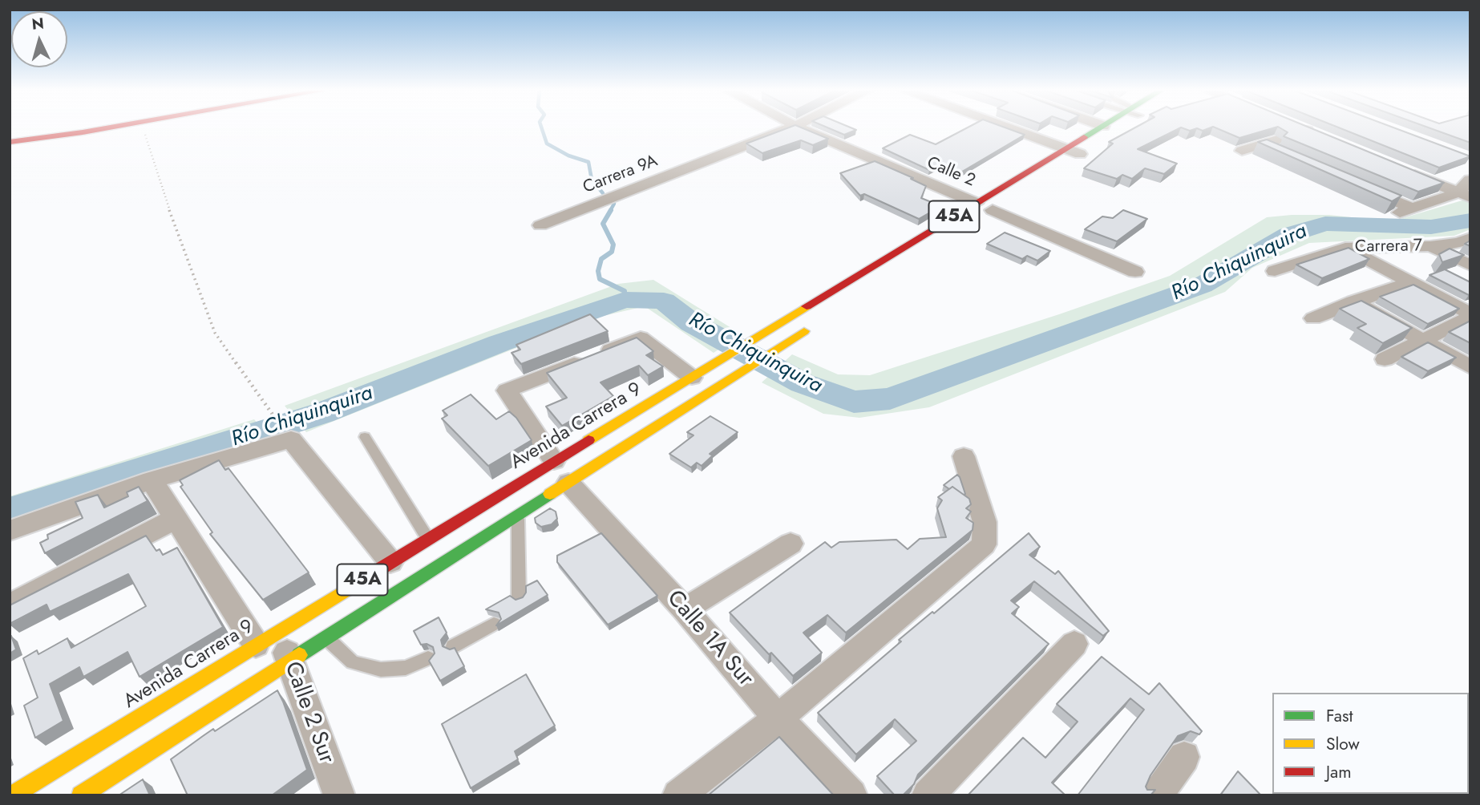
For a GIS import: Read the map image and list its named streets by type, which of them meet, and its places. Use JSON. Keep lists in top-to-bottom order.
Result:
{
  "streets": {
    "main road": ["45A", "Avenida Carrera 9"],
    "street": [
      "Calle 2",
      "Carrera 9A",
      "Carrera 7",
      "Calle 1A Sur",
      "Calle 2 Sur"
    ]
  },
  "crossings": [
    ["Calle 2", "Avenida Carrera 9"],
    ["Avenida Carrera 9", "Calle 1A Sur"],
    ["Avenida Carrera 9", "Calle 2 Sur"]
  ],
  "water": ["Río Chiquinquira"],
  "legend": ["Fast", "Slow", "Jam"],
  "north": "top"
}
